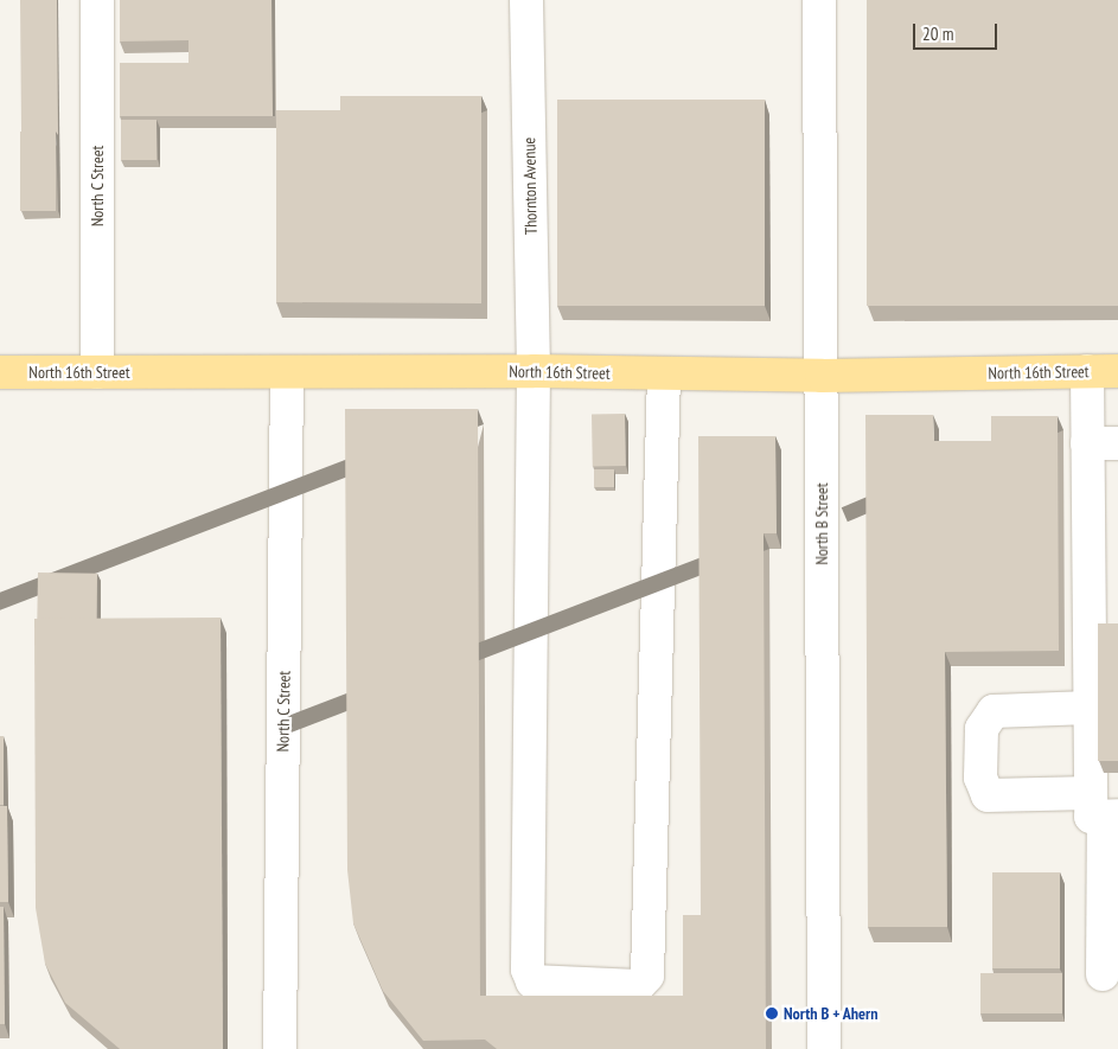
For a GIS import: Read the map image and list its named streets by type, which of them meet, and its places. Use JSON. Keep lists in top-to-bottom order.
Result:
{
  "streets": {
    "main road": ["North 16th Street"],
    "street": ["North C Street", "Thornton Avenue", "North B Street"]
  },
  "crossings": [
    ["North C Street", "North 16th Street"],
    ["Thornton Avenue", "North 16th Street"],
    ["North 16th Street", "North B Street"]
  ],
  "places": ["North B + Ahern"],
  "scale_bar": "20 m"
}
